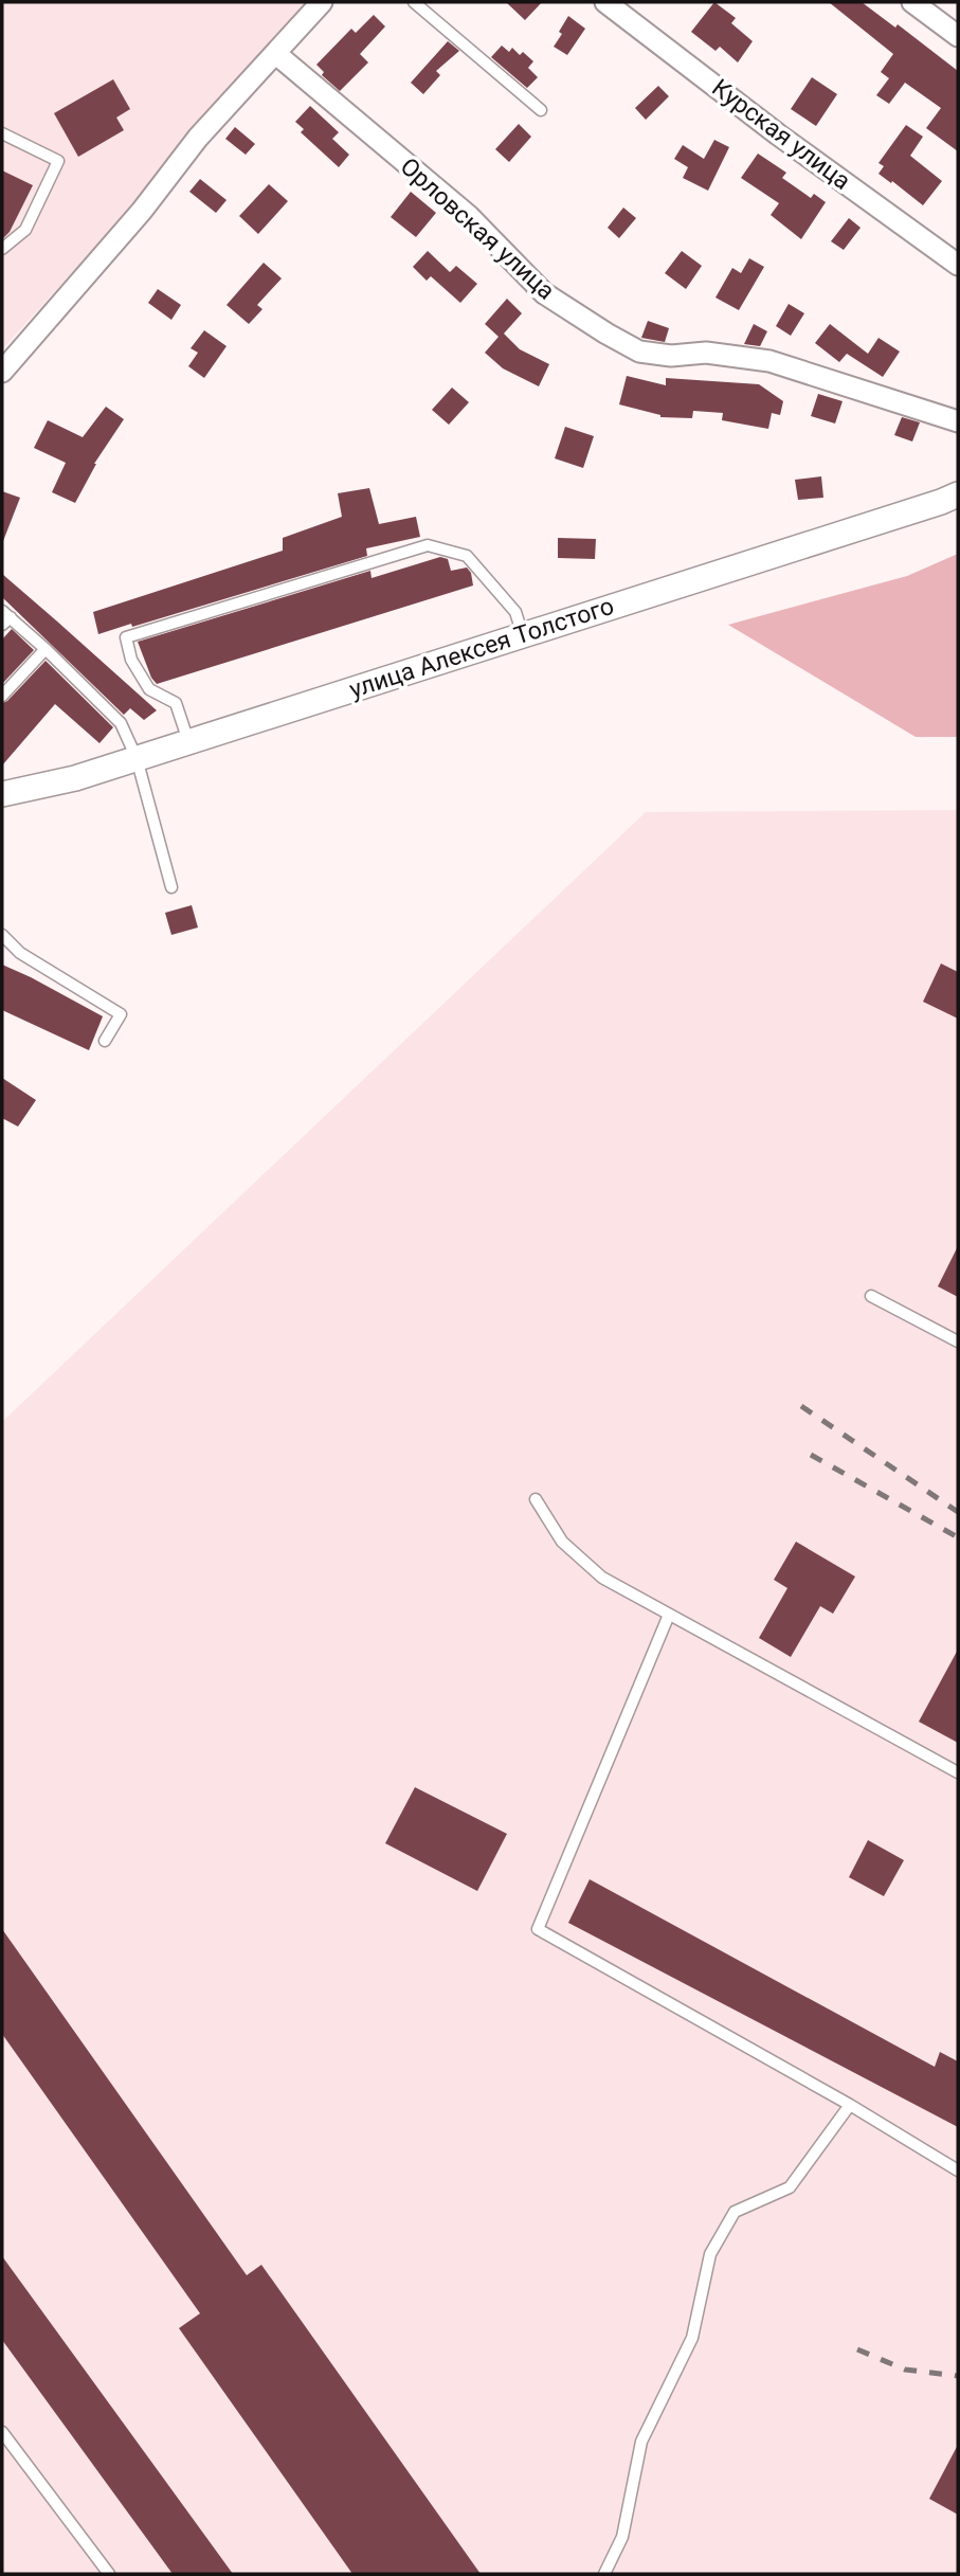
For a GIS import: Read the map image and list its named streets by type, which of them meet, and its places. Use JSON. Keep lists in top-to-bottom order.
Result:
{
  "streets": {
    "street": ["Курская улица", "Орловская улица", "улица Алексея Толстого"]
  }
}
